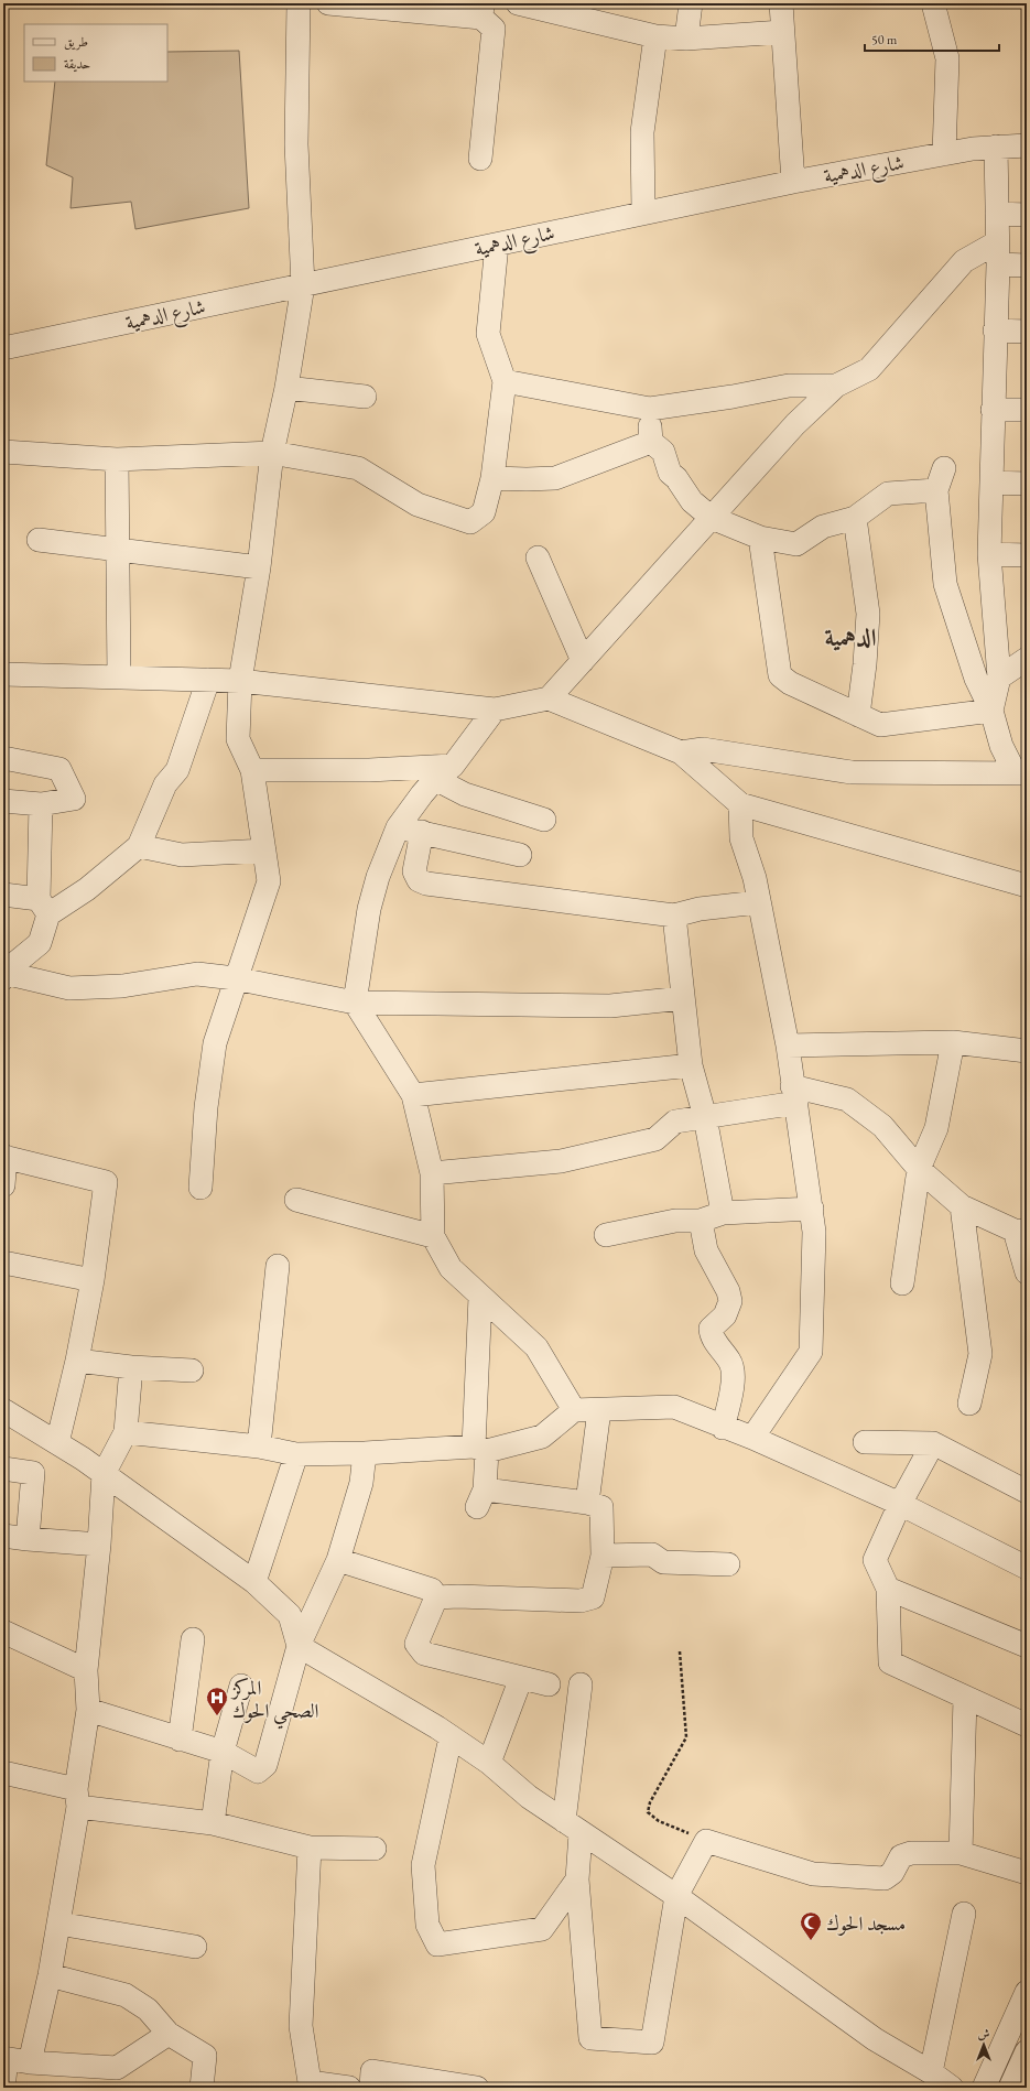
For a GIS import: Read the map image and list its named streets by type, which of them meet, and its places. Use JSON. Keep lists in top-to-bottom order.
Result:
{
  "streets": {
    "street": ["شارع الدهمية"]
  },
  "districts": ["الدهمية"],
  "places": {
    "hospital": ["المركز الصحي الحوك"],
    "mosque": ["مسجد الحوك"]
  },
  "legend": ["طريق", "حديقة"],
  "scale_bar": "50 m",
  "north": "top"
}
